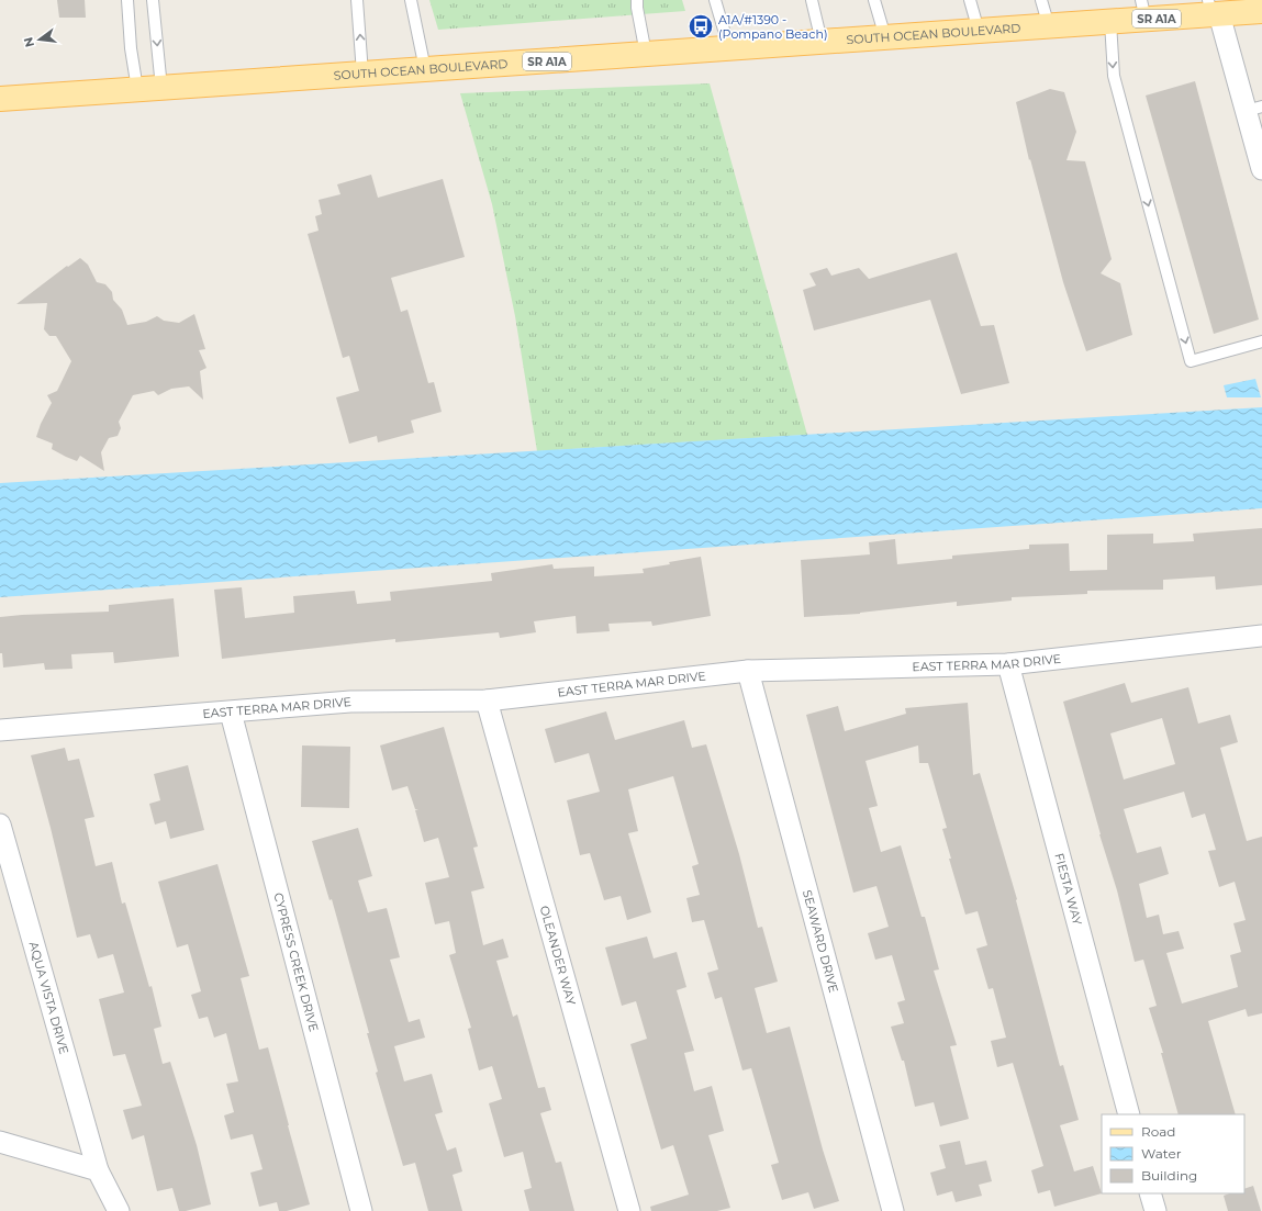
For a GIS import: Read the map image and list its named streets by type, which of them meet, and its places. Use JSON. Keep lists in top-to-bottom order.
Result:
{
  "streets": {
    "main road": ["SR A1A", "SOUTH OCEAN BOULEVARD"],
    "street": [
      "EAST TERRA MAR DRIVE",
      "FIESTA WAY",
      "SEAWARD DRIVE",
      "OLEANDER WAY",
      "CYPRESS CREEK DRIVE",
      "AQUA VISTA DRIVE"
    ]
  },
  "crossings": [
    ["EAST TERRA MAR DRIVE", "FIESTA WAY"],
    ["EAST TERRA MAR DRIVE", "SEAWARD DRIVE"],
    ["EAST TERRA MAR DRIVE", "OLEANDER WAY"],
    ["EAST TERRA MAR DRIVE", "CYPRESS CREEK DRIVE"]
  ],
  "places": {
    "bus stop": ["A1A/#1390 - (Pompano Beach)"]
  },
  "legend": ["Road", "Water", "Building"],
  "north": "left"
}
